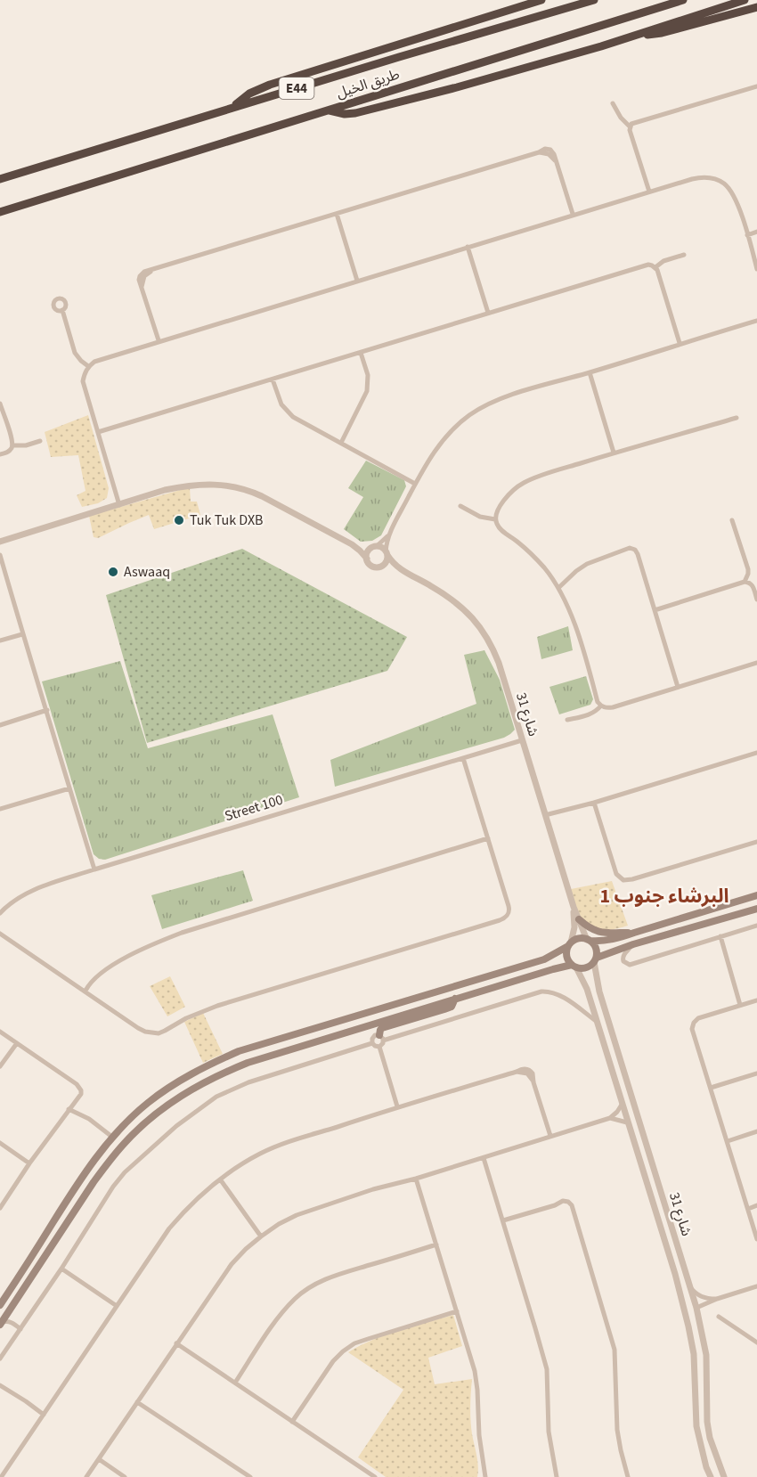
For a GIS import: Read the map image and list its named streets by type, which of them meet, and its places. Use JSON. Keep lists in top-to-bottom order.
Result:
{
  "streets": {
    "highway": ["طريق الخيل", "E44"],
    "street": ["شارع 31", "Street 100"]
  },
  "crossings": [
    ["شارع 31", "Street 100"]
  ],
  "districts": ["البرشاء جنوب 1"],
  "places": ["Tuk Tuk DXB", "Aswaaq"]
}
